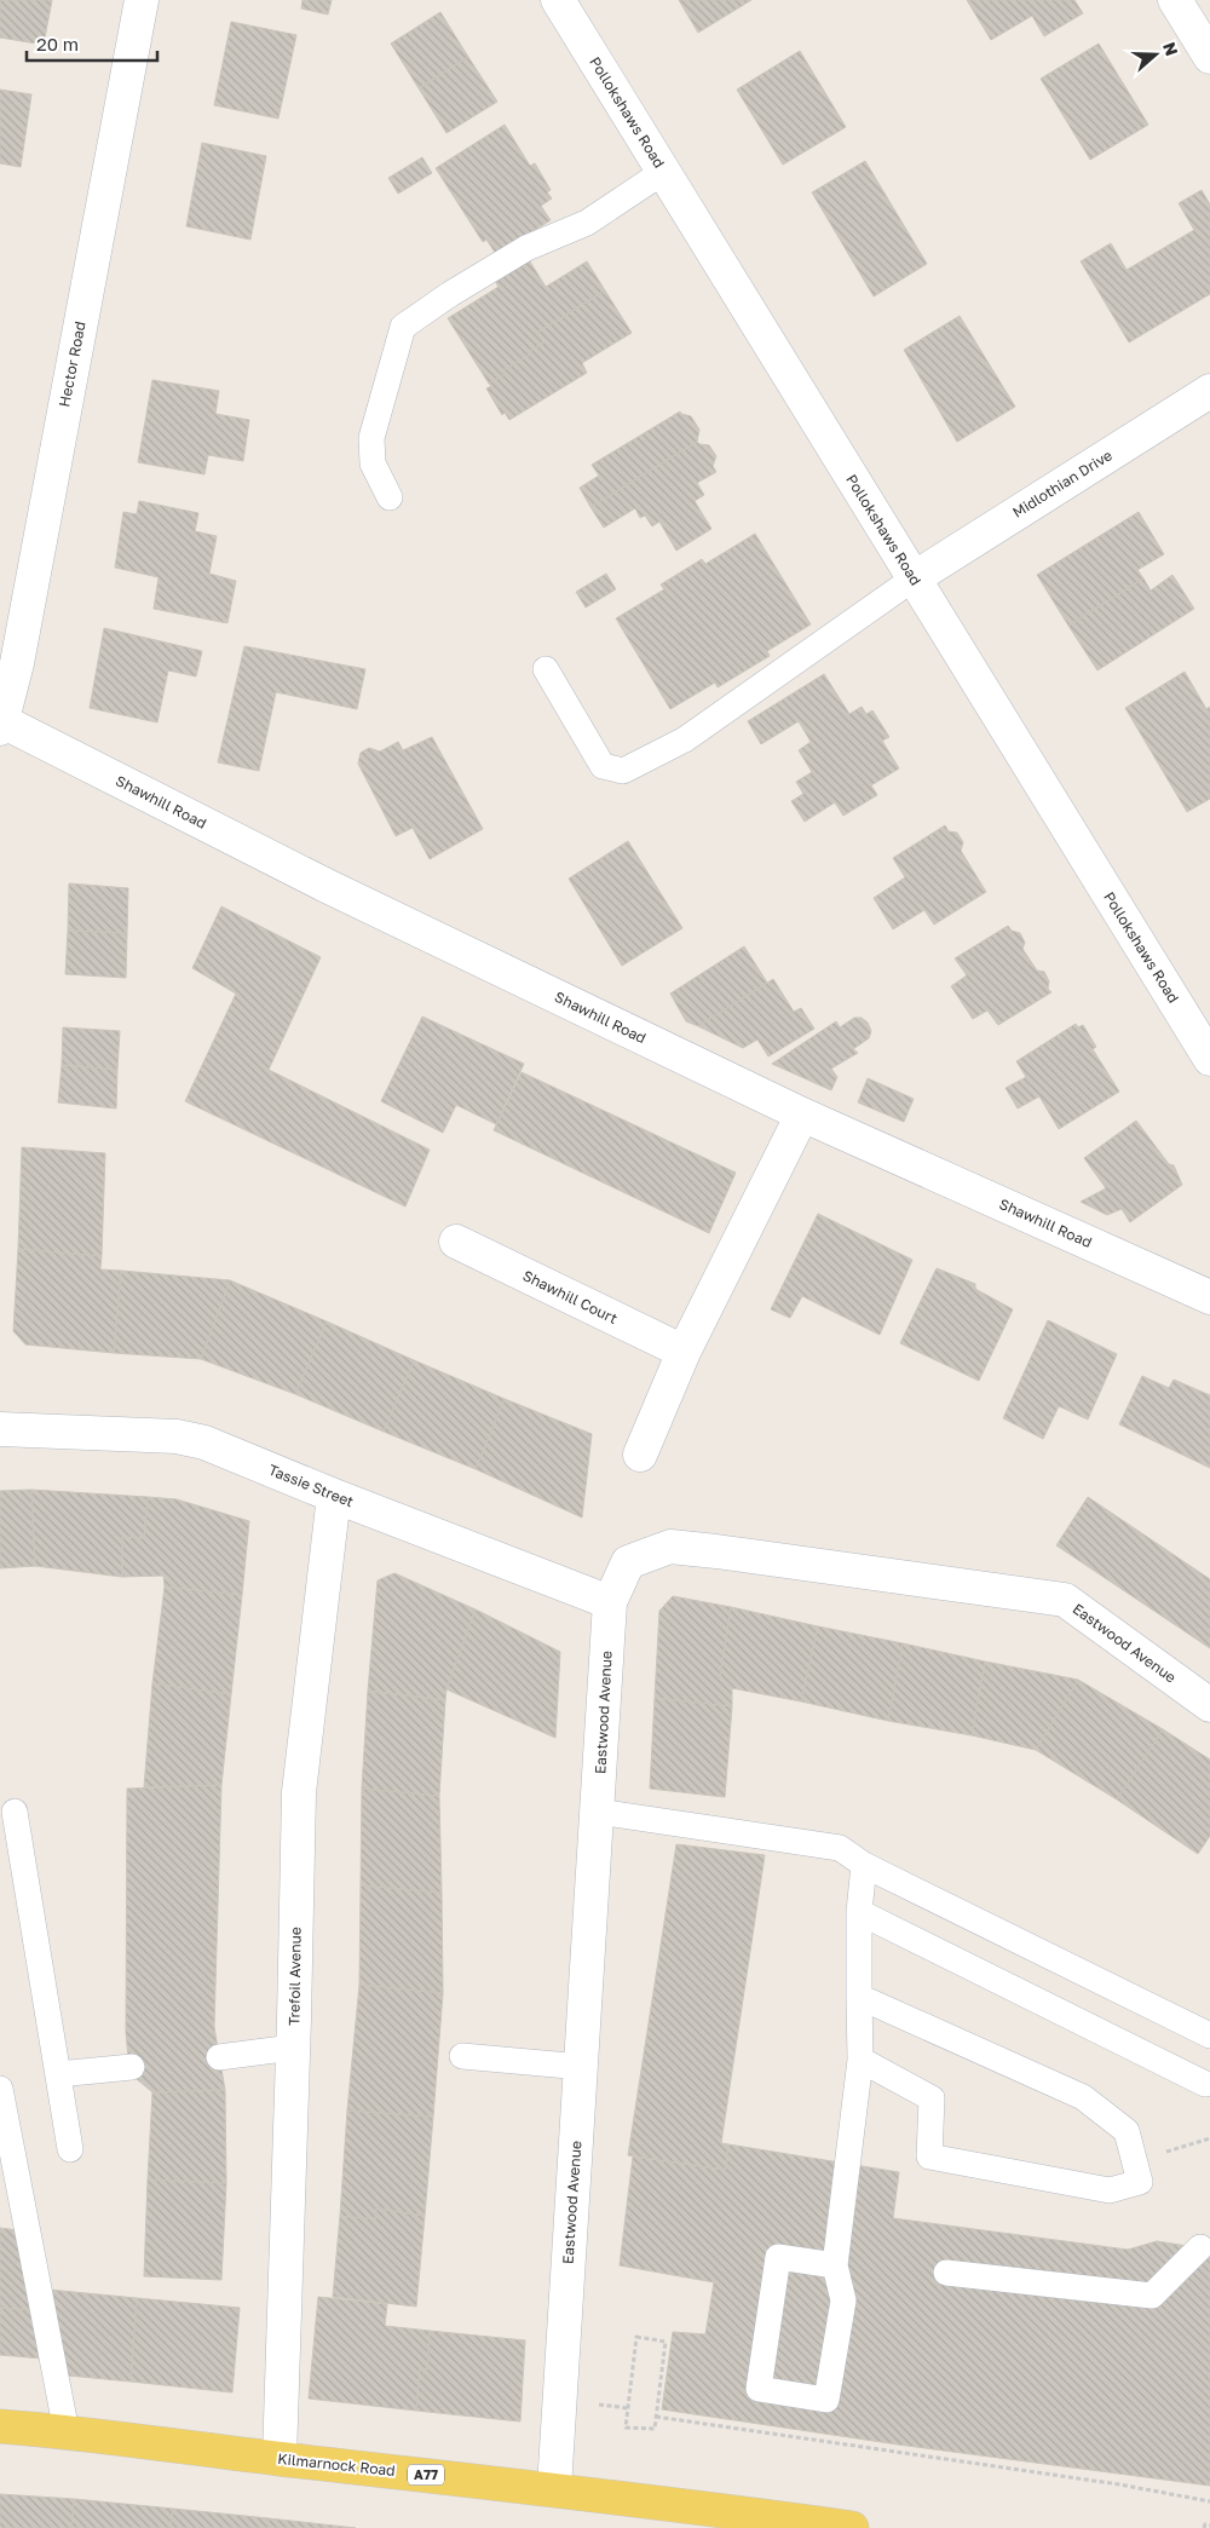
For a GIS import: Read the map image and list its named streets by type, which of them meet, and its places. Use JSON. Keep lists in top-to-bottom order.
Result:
{
  "streets": {
    "main road": ["Kilmarnock Road", "A77"],
    "street": [
      "Pollokshaws Road",
      "Hector Road",
      "Midlothian Drive",
      "Shawhill Road",
      "Shawhill Court",
      "Tassie Street",
      "Eastwood Avenue",
      "Trefoil Avenue"
    ]
  },
  "crossings": [
    ["Pollokshaws Road", "Midlothian Drive"],
    ["Hector Road", "Shawhill Road"],
    ["Tassie Street", "Eastwood Avenue"],
    ["Tassie Street", "Trefoil Avenue"],
    ["Eastwood Avenue", "Kilmarnock Road"],
    ["Trefoil Avenue", "Kilmarnock Road"]
  ],
  "scale_bar": "20 m",
  "north": "right"
}
